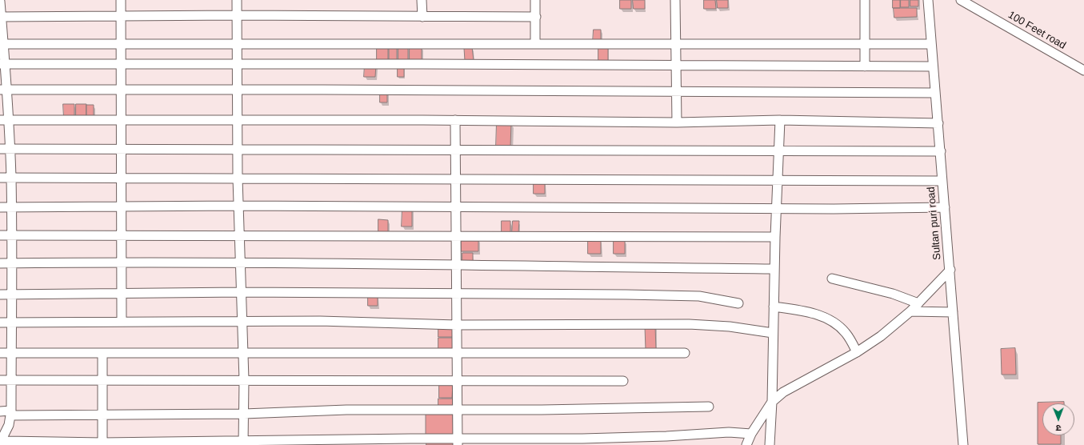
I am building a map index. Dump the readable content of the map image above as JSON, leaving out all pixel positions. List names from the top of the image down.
{
  "streets": {
    "street": ["100 Feet road", "Sultan puri road"]
  },
  "north": "bottom"
}
